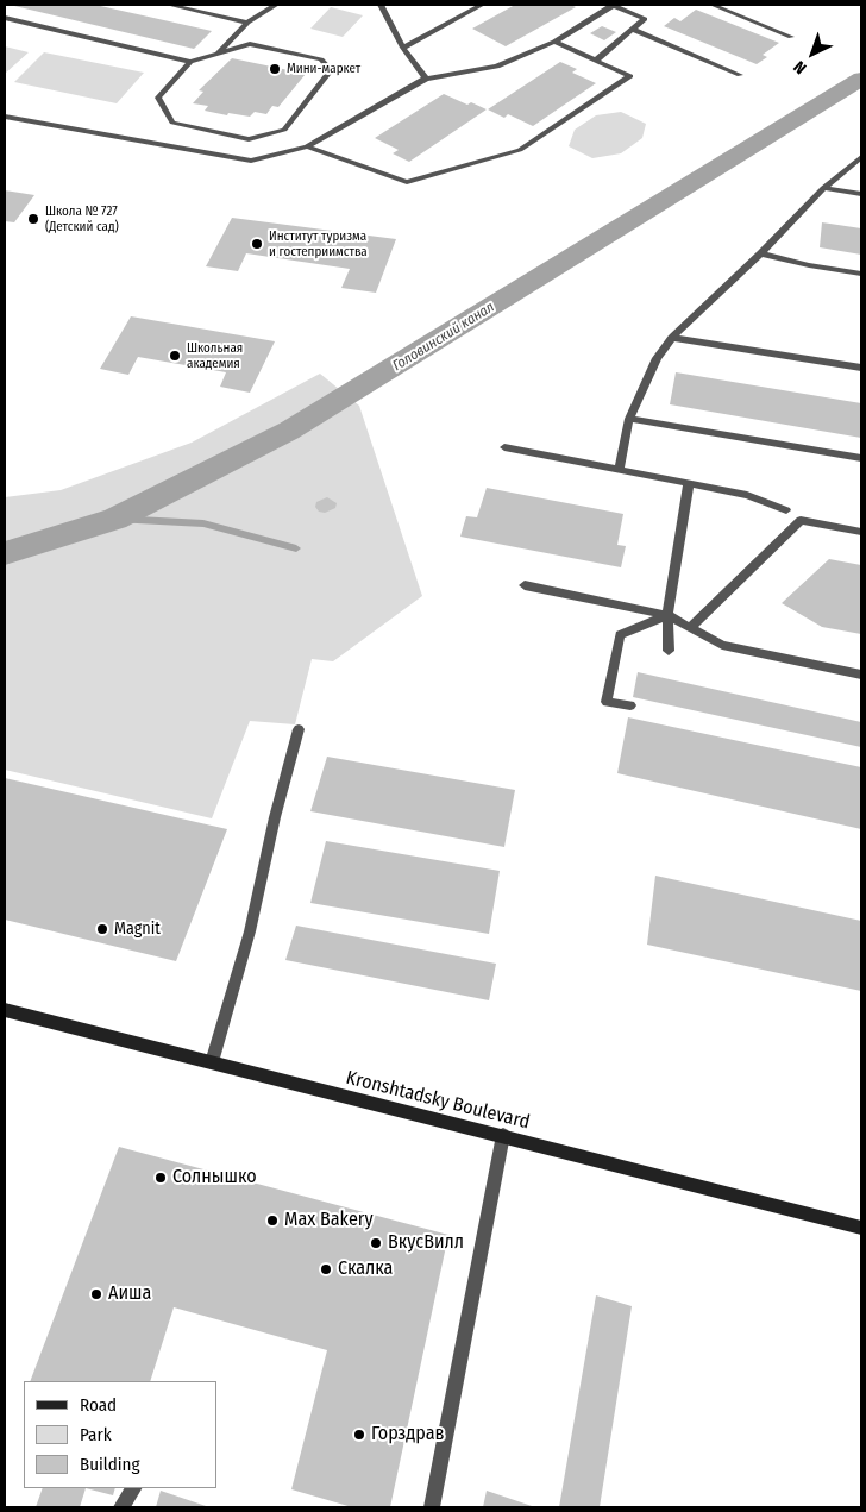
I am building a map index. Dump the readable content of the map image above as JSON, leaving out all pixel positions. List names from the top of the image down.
{
  "streets": {
    "main road": ["Kronshtadsky Boulevard"]
  },
  "water": ["Головинский канал"],
  "places": [
    "Мини-маркет",
    "Школа № 727 (Детский сад)",
    "Институт туризма и гостеприимства",
    "Школьная академия",
    "Magnit",
    "Солнышко",
    "Max Bakery",
    "ВкусВилл",
    "Скалка",
    "Аиша",
    "Горздрав"
  ],
  "legend": ["Road", "Park", "Building"],
  "north": "bottom left"
}
